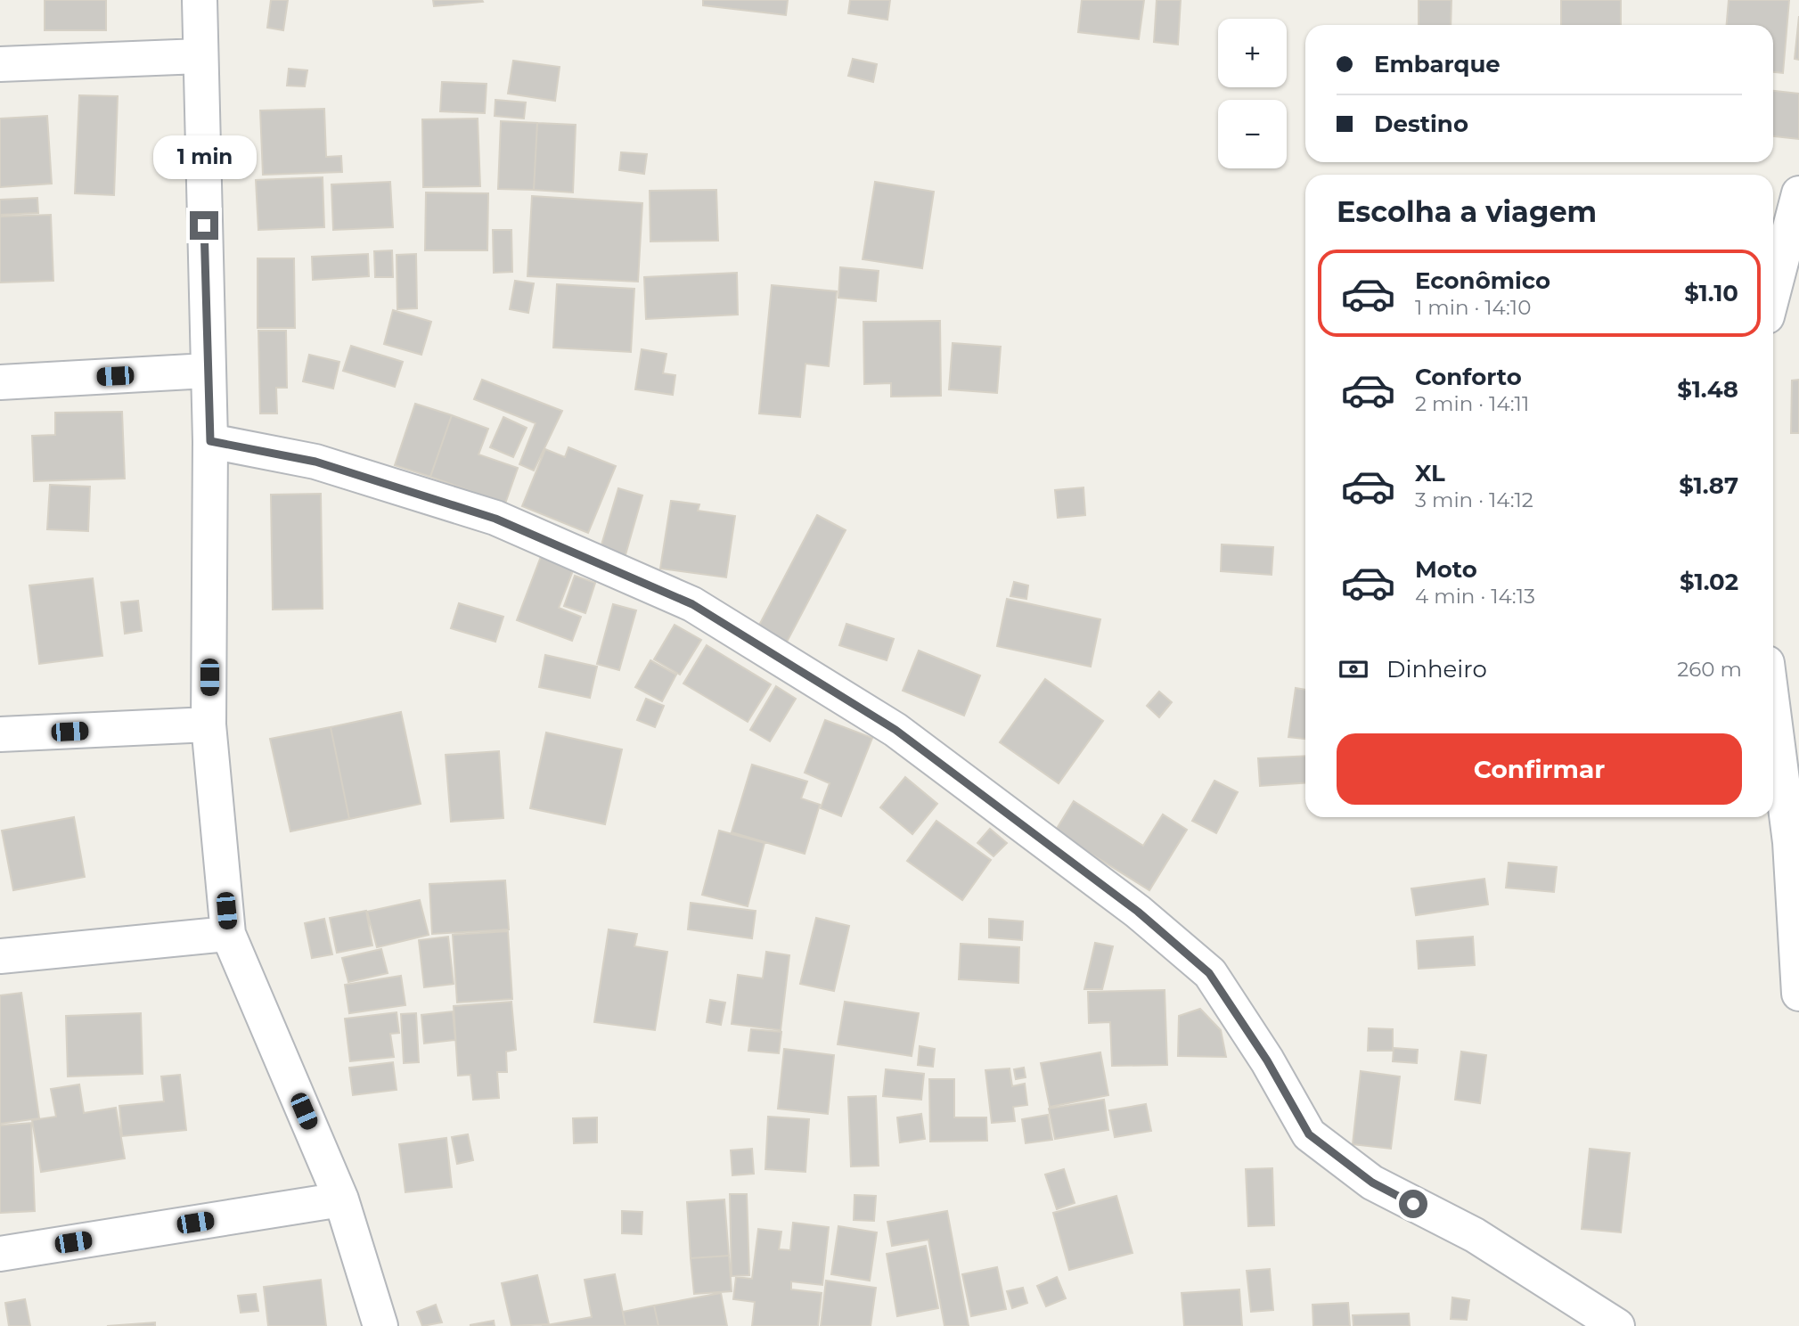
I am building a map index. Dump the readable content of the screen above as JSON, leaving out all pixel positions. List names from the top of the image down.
{
  "page": {
    "map_buttons": ["+", "−"],
    "banner": ["Embarque", "Destino"],
    "bubble": "1 min",
    "heading": "Escolha a viagem",
    "list": [
      {
        "name": "Econômico",
        "note": "1 min · 14:10",
        "value": "$1.10"
      },
      {
        "name": "Conforto",
        "note": "2 min · 14:11",
        "value": "$1.48"
      },
      {
        "name": "XL",
        "note": "3 min · 14:12",
        "value": "$1.87"
      },
      {
        "name": "Moto",
        "note": "4 min · 14:13",
        "value": "$1.02"
      }
    ],
    "pay": ["Dinheiro", "260 m"],
    "buttons": "Confirmar"
  }
}
